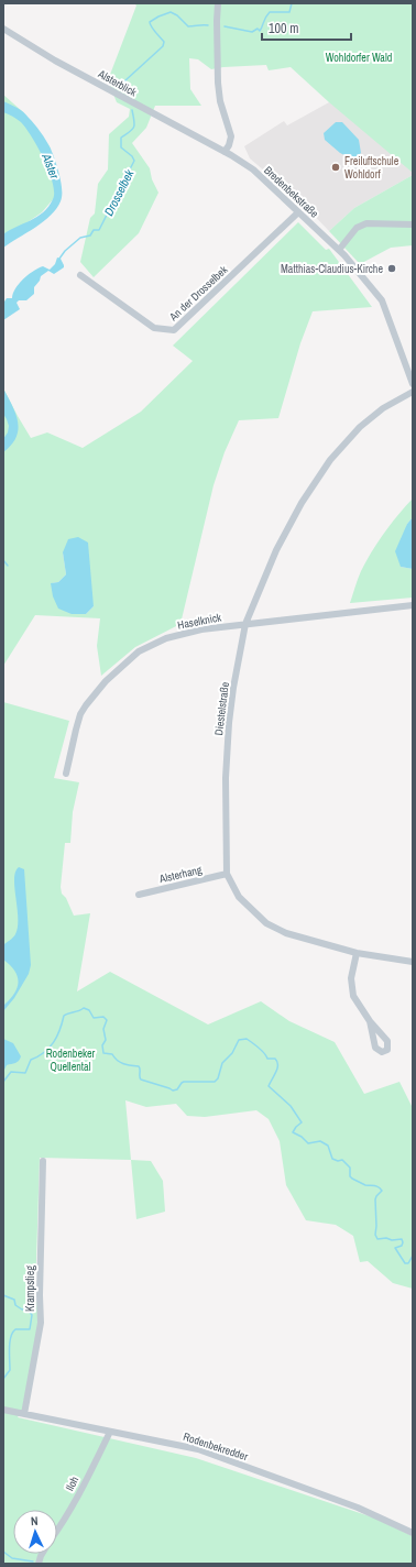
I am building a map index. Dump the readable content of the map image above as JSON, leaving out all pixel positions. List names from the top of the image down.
{
  "streets": {
    "street": [
      "Alsterblick",
      "Bredenbekstraße",
      "An der Drosselbek",
      "Haselknick",
      "Diestelstraße",
      "Alsterhang",
      "Krampstieg",
      "Rodenbekredder",
      "Iloh"
    ]
  },
  "crossings": [
    ["Alsterblick", "Bredenbekstraße"],
    ["Bredenbekstraße", "An der Drosselbek"],
    ["Haselknick", "Diestelstraße"],
    ["Diestelstraße", "Alsterhang"],
    ["Krampstieg", "Rodenbekredder"],
    ["Rodenbekredder", "Iloh"]
  ],
  "water": ["Alster", "Drosselbek"],
  "parks": ["Wohldorfer Wald", "Rodenbeker Quellental"],
  "places": ["Freiluftschule Wohldorf", "Matthias-Claudius-Kirche"],
  "scale_bar": "100 m",
  "north": "top"
}
